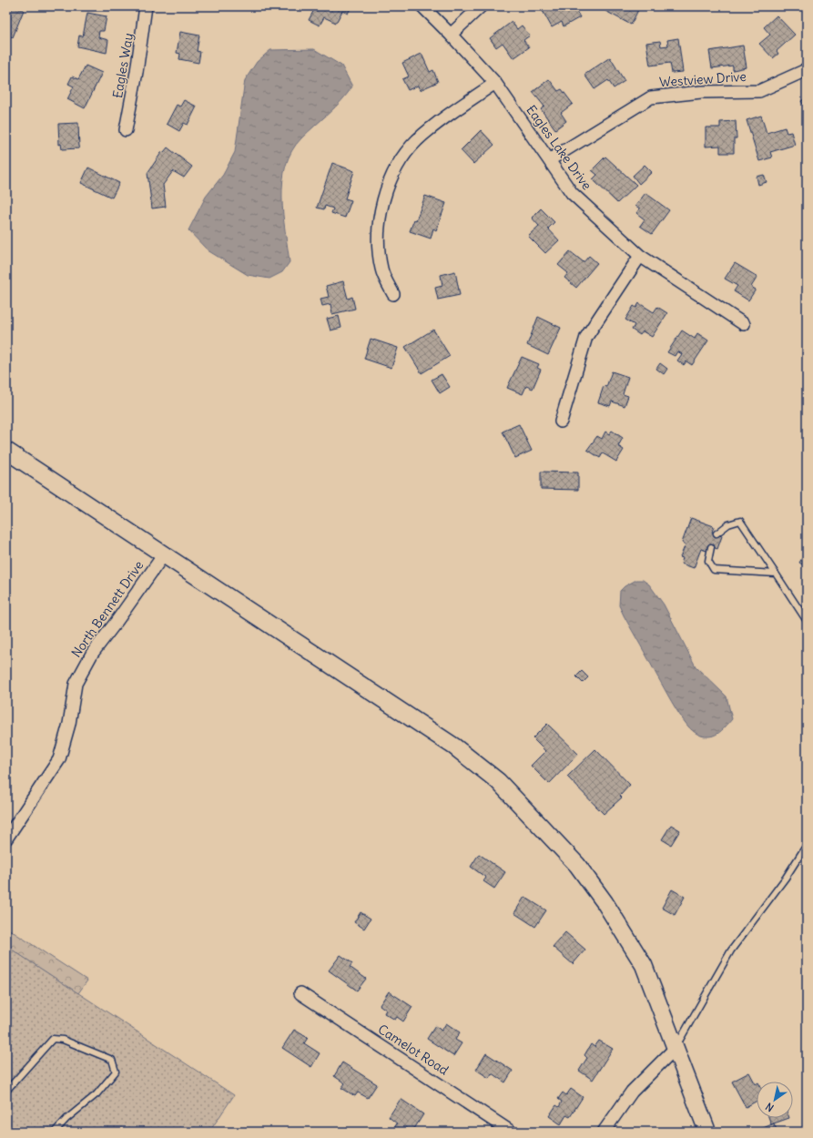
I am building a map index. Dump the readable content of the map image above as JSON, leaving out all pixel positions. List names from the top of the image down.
{
  "streets": {
    "street": [
      "Eagles Way",
      "Westview Drive",
      "Eagles Lake Drive",
      "North Bennett Drive",
      "Camelot Road"
    ]
  },
  "crossings": [
    ["Westview Drive", "Eagles Lake Drive"]
  ],
  "north": "bottom left"
}
